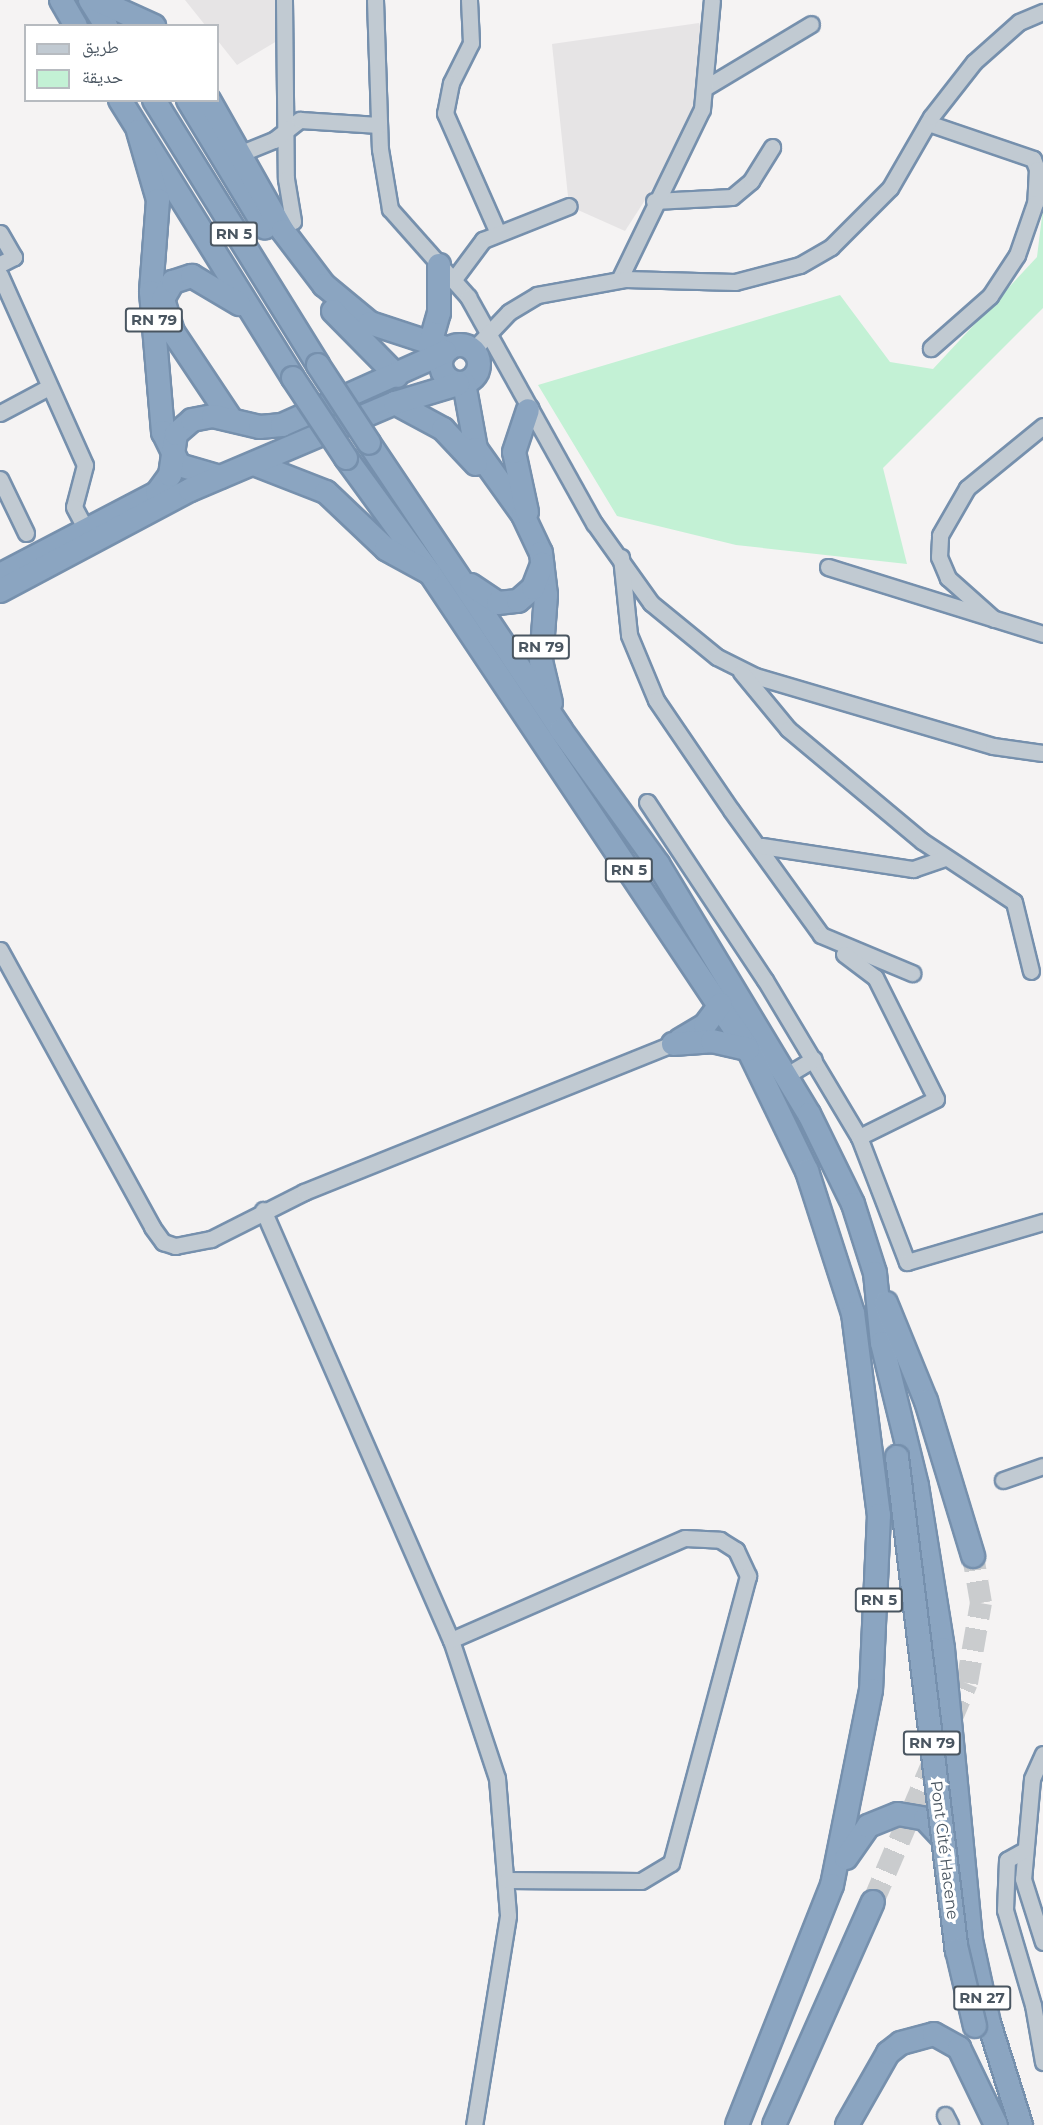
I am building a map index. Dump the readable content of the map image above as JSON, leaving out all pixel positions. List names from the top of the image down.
{
  "streets": {
    "highway": [
      "RN 5",
      "RN 79",
      "Pont Cité Hacene",
      "RN 27"
    ]
  },
  "crossings": [
    ["RN 5", "RN 79"],
    ["RN 79", "Pont Cité Hacene"],
    ["Pont Cité Hacene", "RN 27"]
  ],
  "legend": ["طريق", "حديقة"]
}
